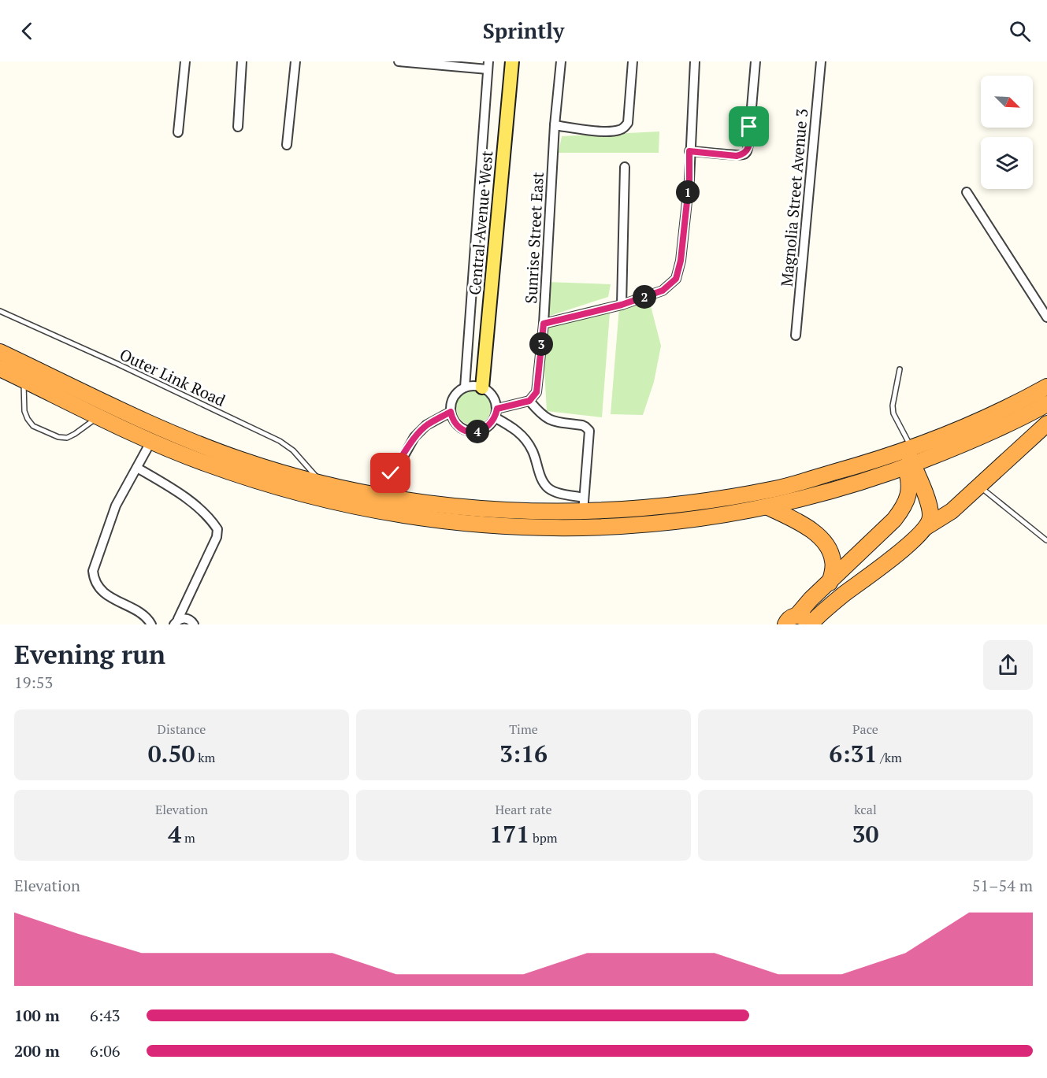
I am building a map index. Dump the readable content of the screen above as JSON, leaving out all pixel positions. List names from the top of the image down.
{
  "streets": {
    "main road": ["Central Avenue West"],
    "street": ["Magnolia Street Avenue 3", "Sunrise Street East"],
    "lane": ["Outer Link Road"]
  },
  "north": "bottom right",
  "page": {
    "header": "Sprintly",
    "pins": [
      "1",
      "2",
      "3",
      "4"
    ],
    "heading": ["Evening run", "19:53"],
    "stats": [
      ["Distance", "0.50 km"],
      ["Time", "3:16"],
      ["Pace", "6:31 /km"],
      ["Elevation", "4 m"],
      ["Heart rate", "171 bpm"],
      ["kcal", "30"]
    ],
    "chart": ["Elevation", "51–54 m"],
    "list": [
      {
        "name": "100 m",
        "note": "6:43"
      },
      {
        "name": "200 m",
        "note": "6:06"
      }
    ]
  }
}
